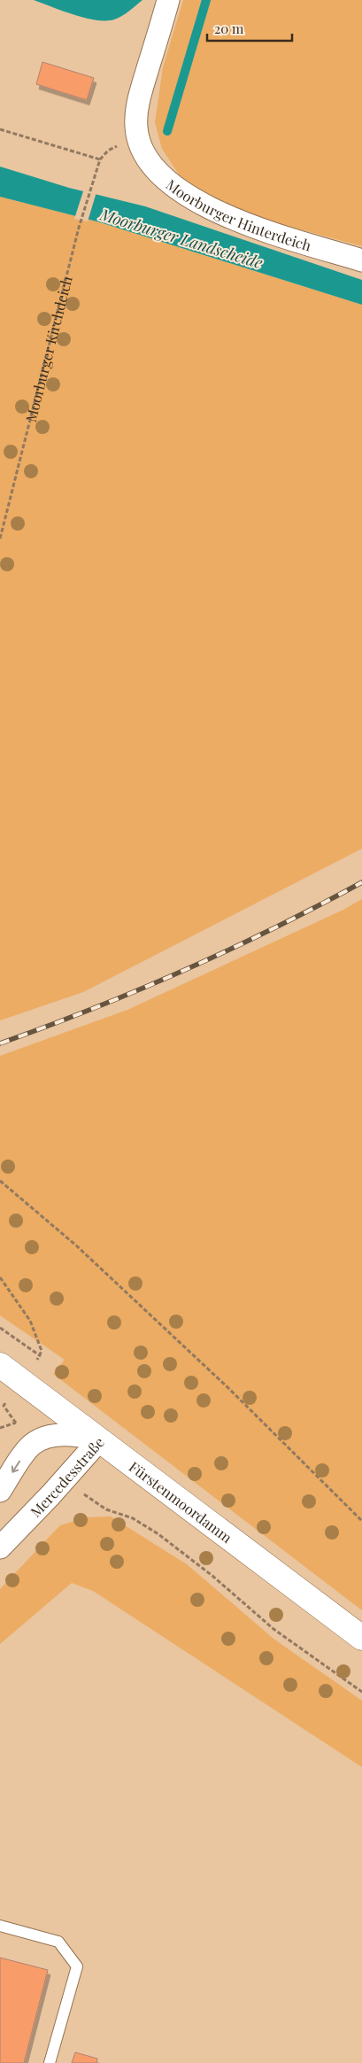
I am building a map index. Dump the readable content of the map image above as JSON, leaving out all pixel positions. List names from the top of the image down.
{
  "streets": {
    "main road": ["Fürstenmoordamm"],
    "street": ["Moorburger Hinterdeich", "Mercedesstraße"],
    "path": ["Moorburger Kirchdeich"]
  },
  "crossings": [
    ["Mercedesstraße", "Fürstenmoordamm"]
  ],
  "water": ["Moorburger Landscheide"],
  "scale_bar": "20 m"
}
